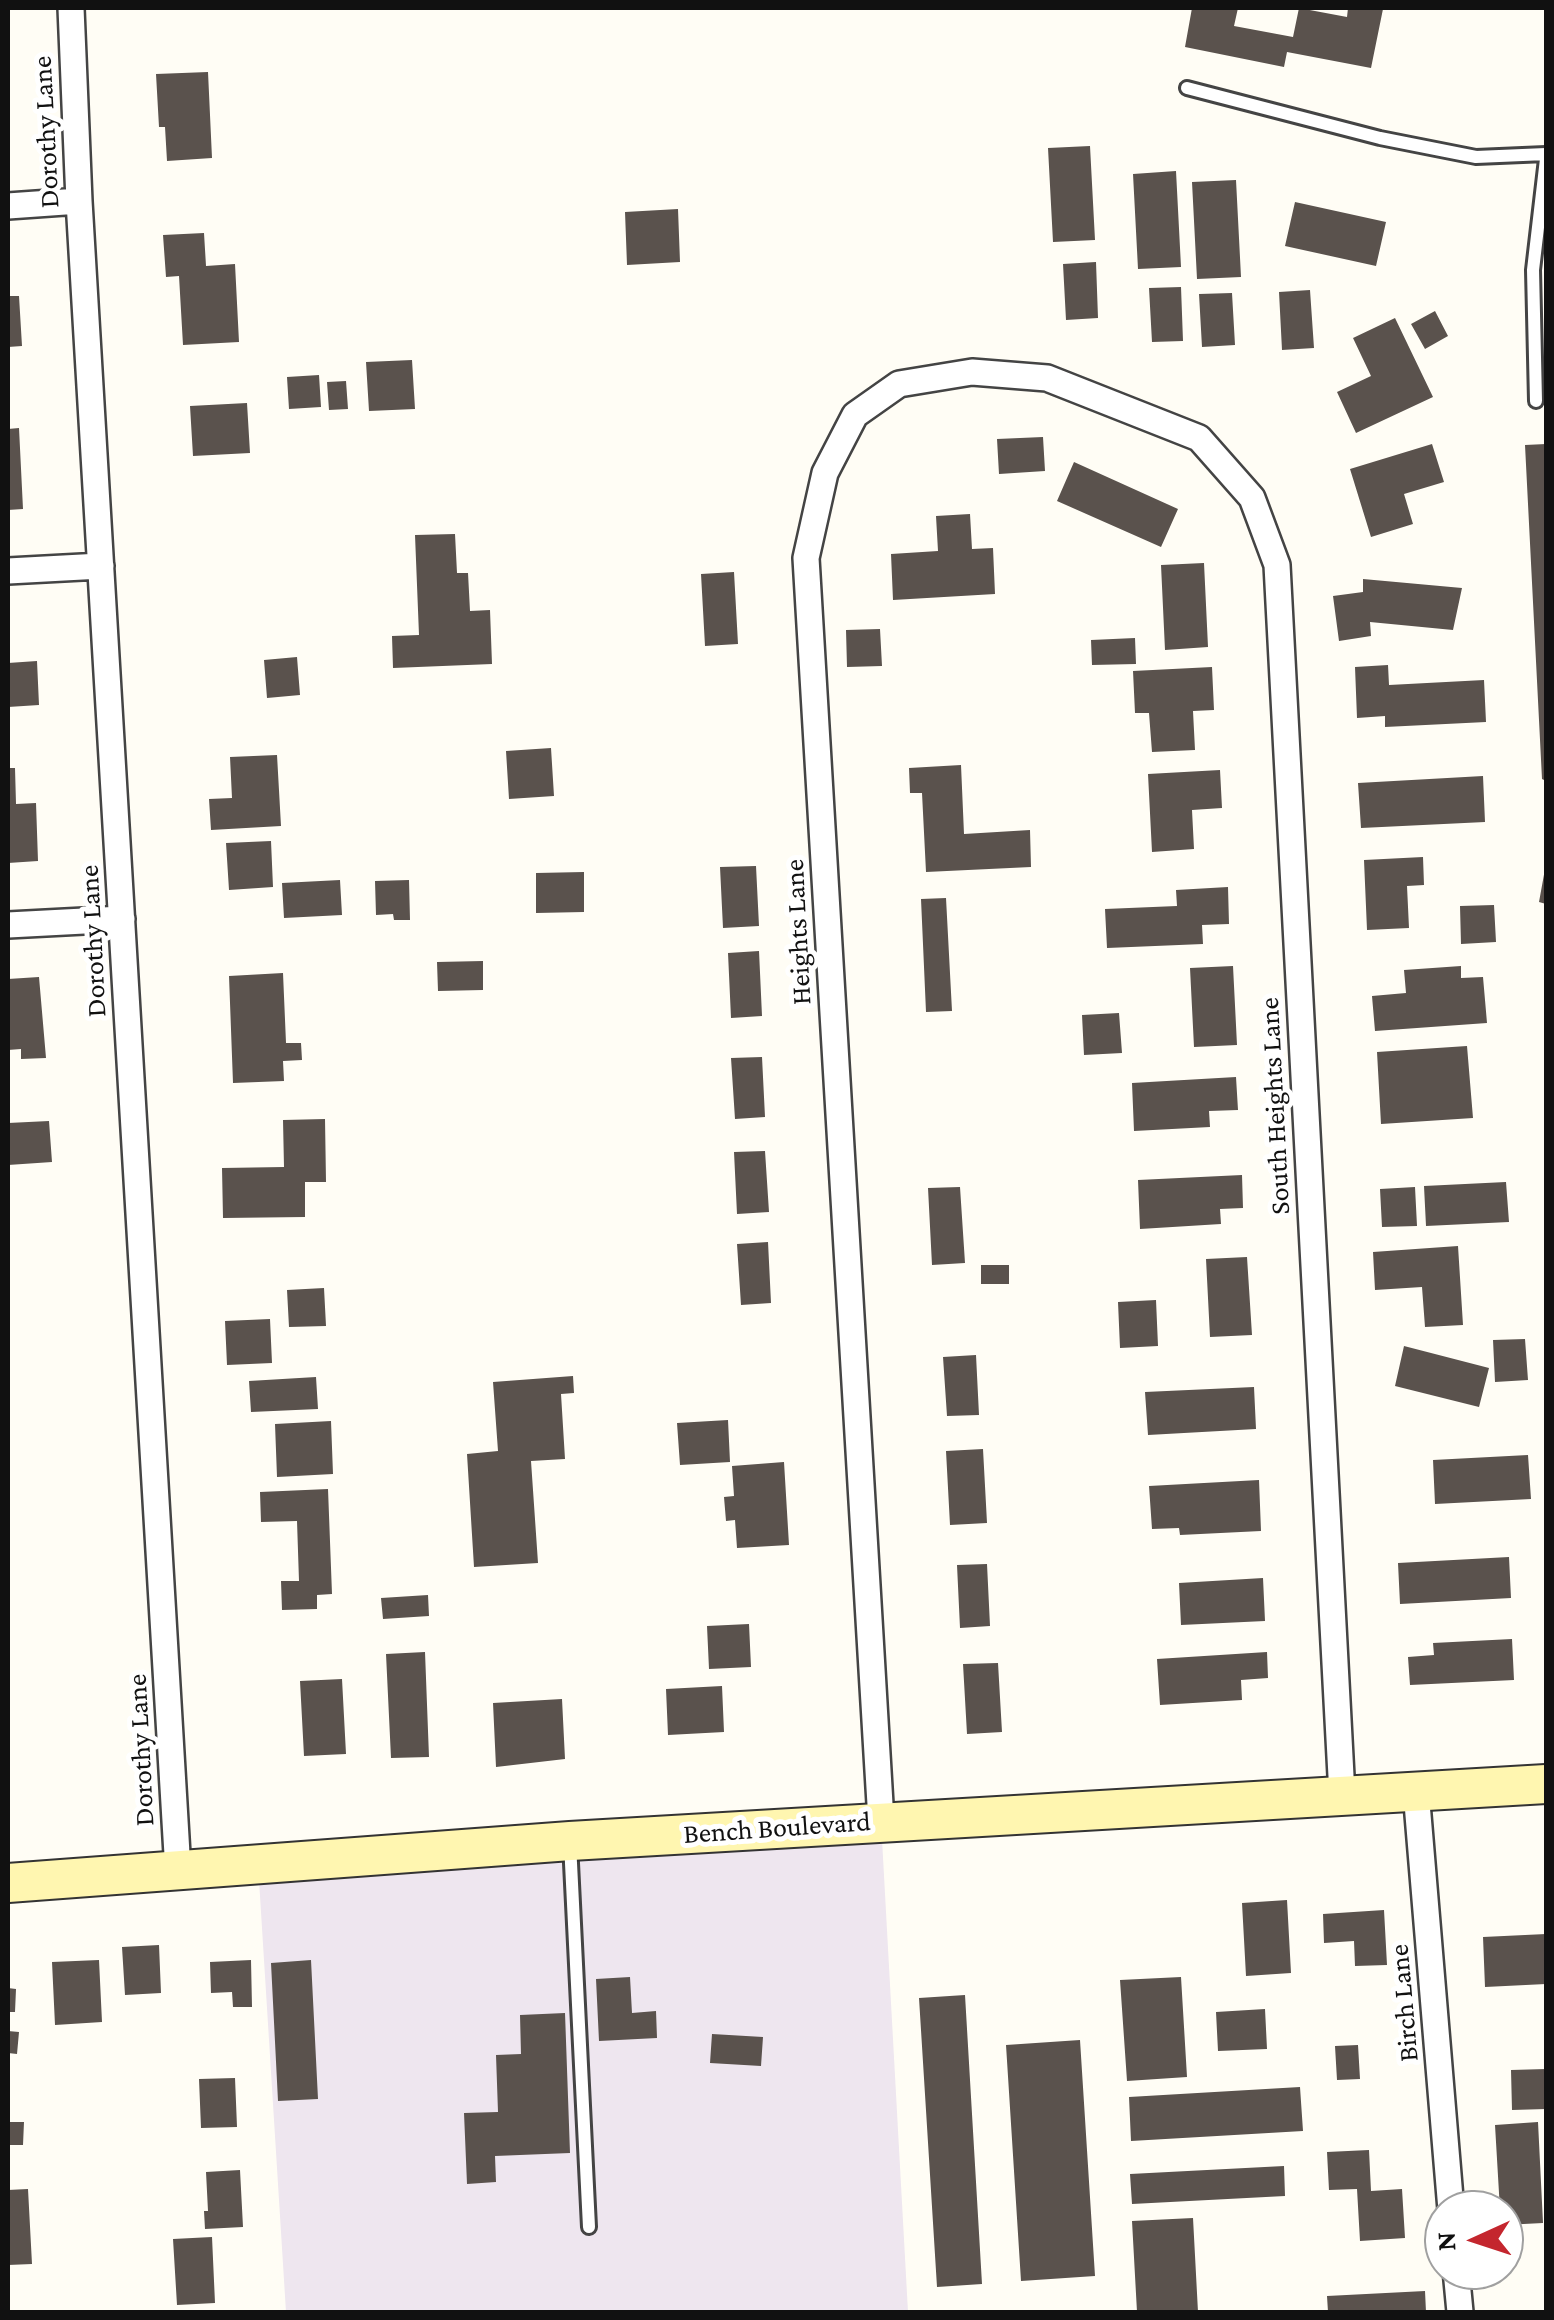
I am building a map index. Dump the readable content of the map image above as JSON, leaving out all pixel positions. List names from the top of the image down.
{
  "streets": {
    "main road": ["Bench Boulevard"],
    "street": [
      "Dorothy Lane",
      "Heights Lane",
      "South Heights Lane",
      "Birch Lane"
    ]
  },
  "crossings": [
    ["Dorothy Lane", "Bench Boulevard"],
    ["Heights Lane", "South Heights Lane"],
    ["Heights Lane", "Bench Boulevard"],
    ["South Heights Lane", "Bench Boulevard"],
    ["Bench Boulevard", "Birch Lane"]
  ],
  "north": "left"
}
